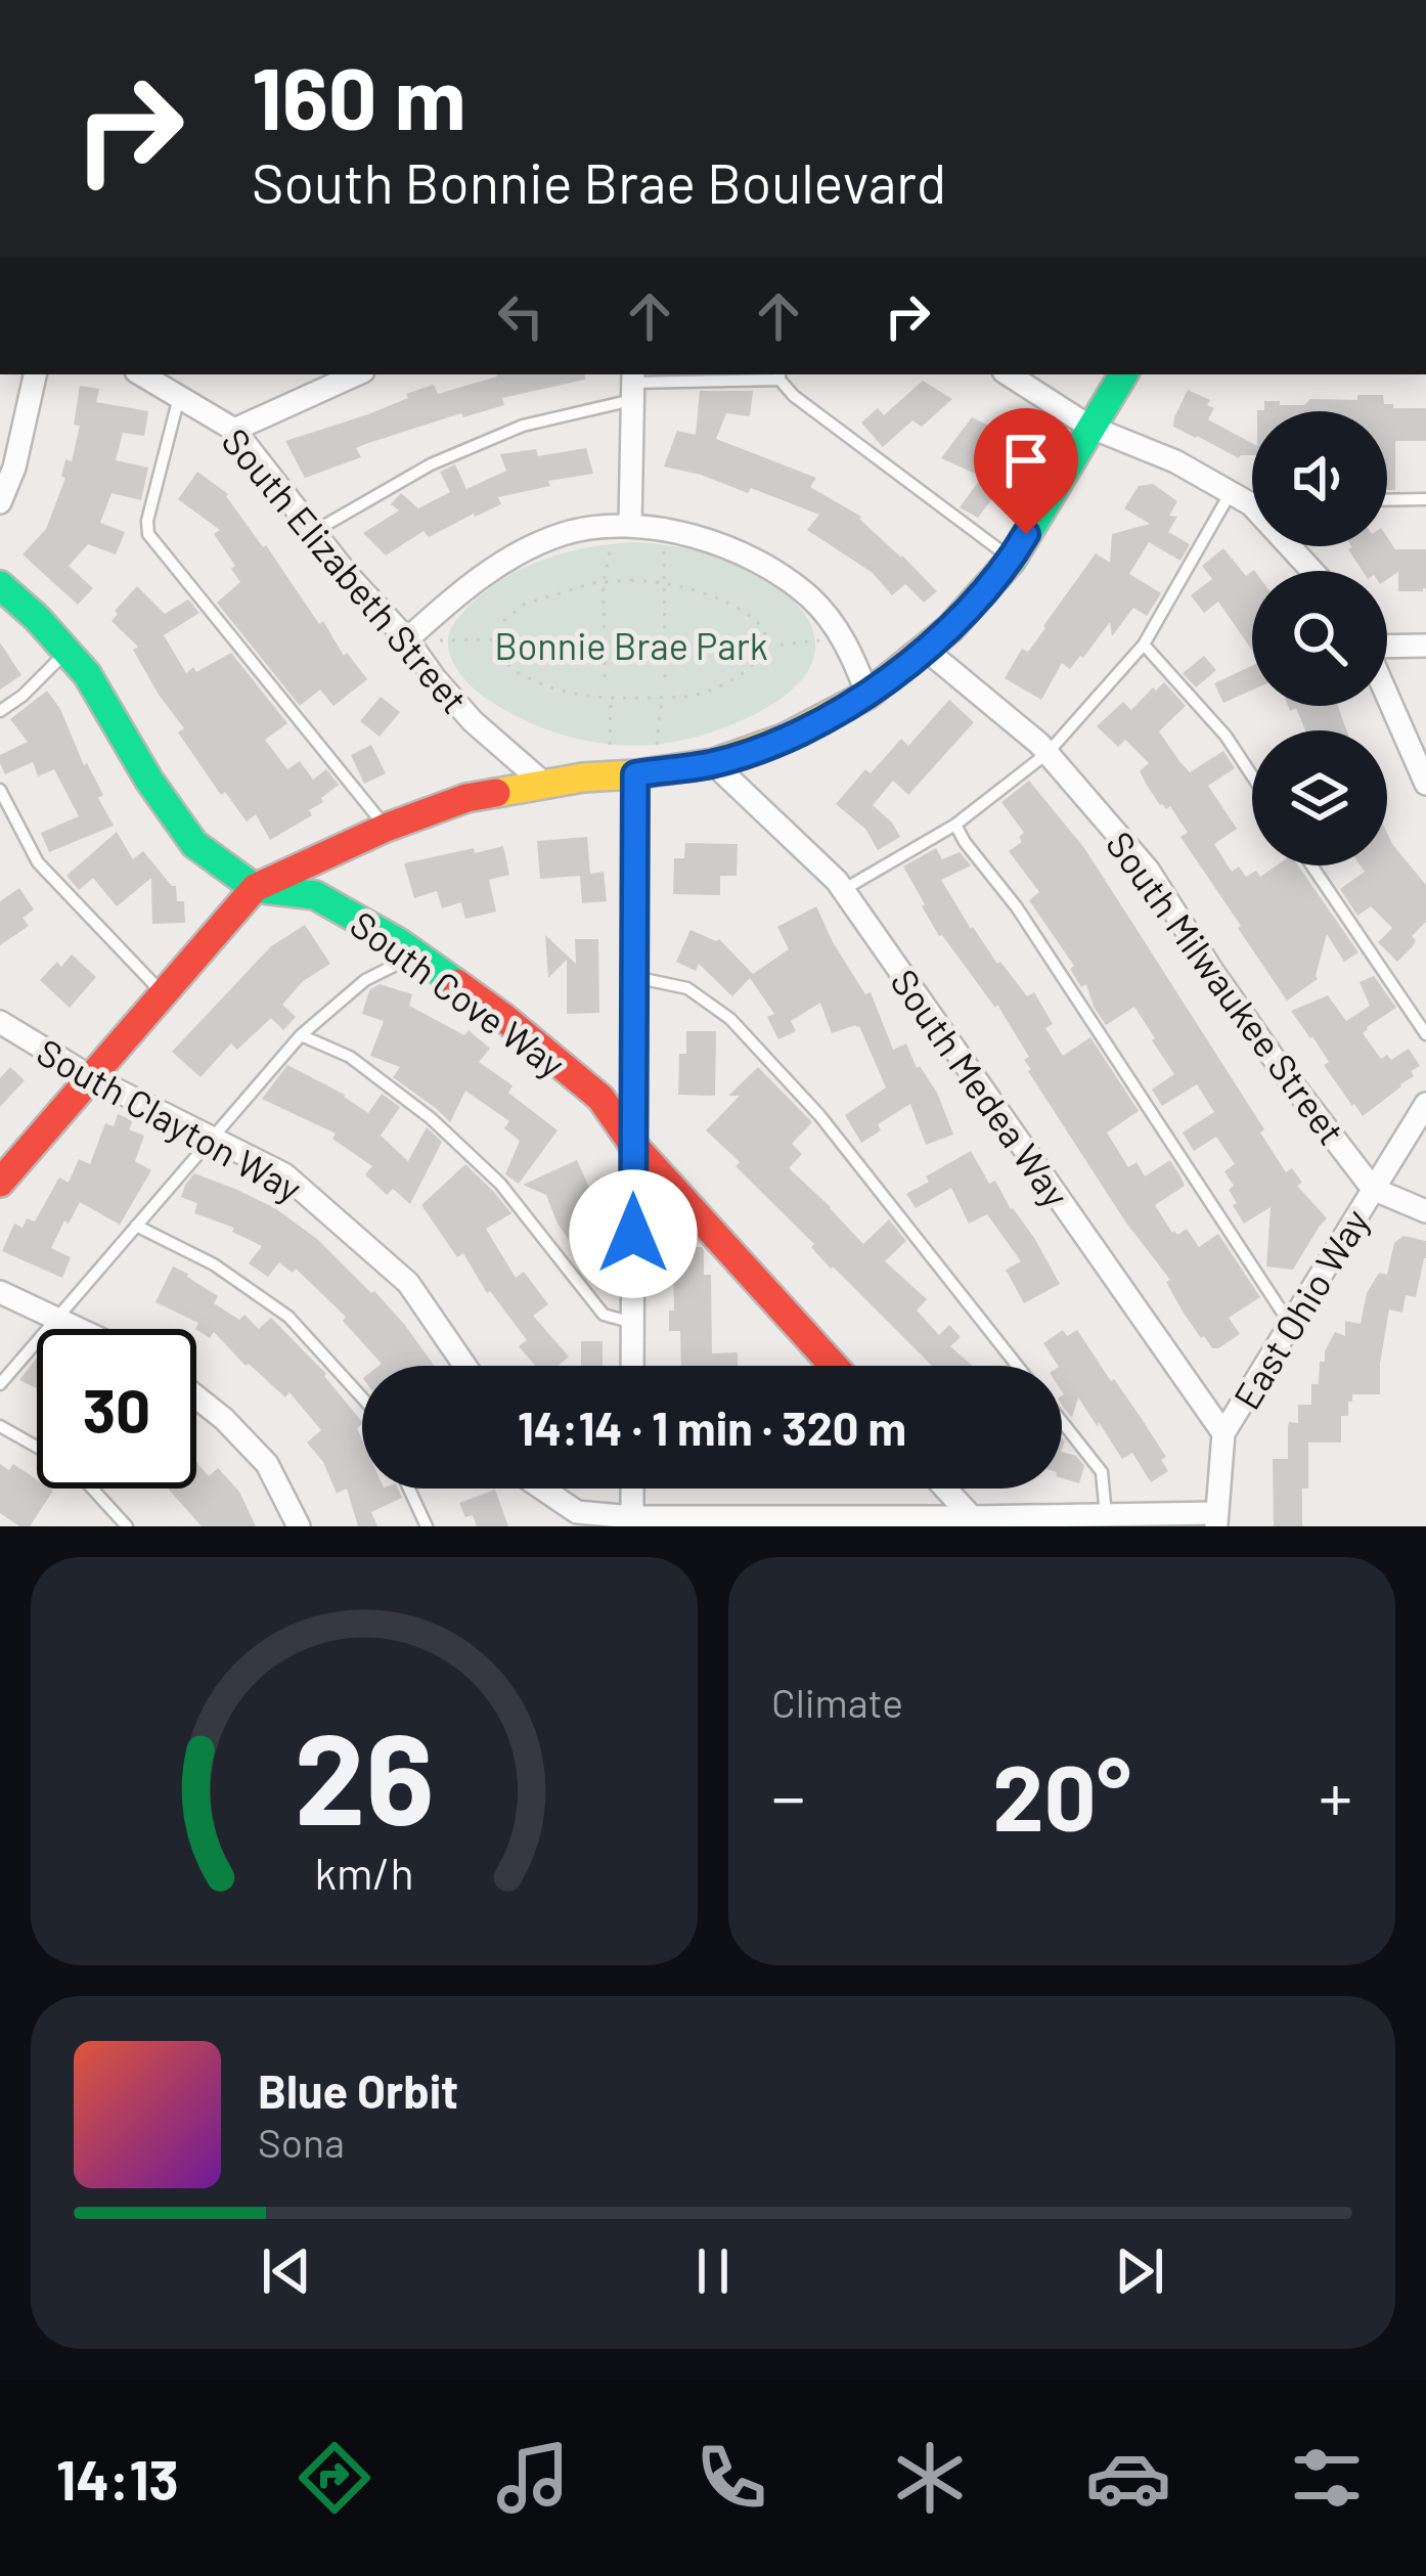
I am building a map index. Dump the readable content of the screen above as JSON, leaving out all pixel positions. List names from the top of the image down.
{
  "streets": {
    "street": [
      "South Elizabeth Street",
      "South Milwaukee Street",
      "South Cove Way",
      "South Medea Way",
      "South Clayton Way",
      "East Ohio Way"
    ]
  },
  "crossings": [
    ["South Milwaukee Street", "East Ohio Way"],
    ["South Medea Way", "East Ohio Way"]
  ],
  "parks": ["Bonnie Brae Park"],
  "page": {
    "turn": ["160 m", "South Bonnie Brae Boulevard"],
    "limit": "30",
    "trip": "14:14 · 1 min · 320 m",
    "tile": "Climate",
    "heat": ["−", "20°", "+"],
    "song": ["Blue Orbit", "Sona"],
    "tabs": "14:13",
    "gauge": ["26", "km/h"]
  }
}
